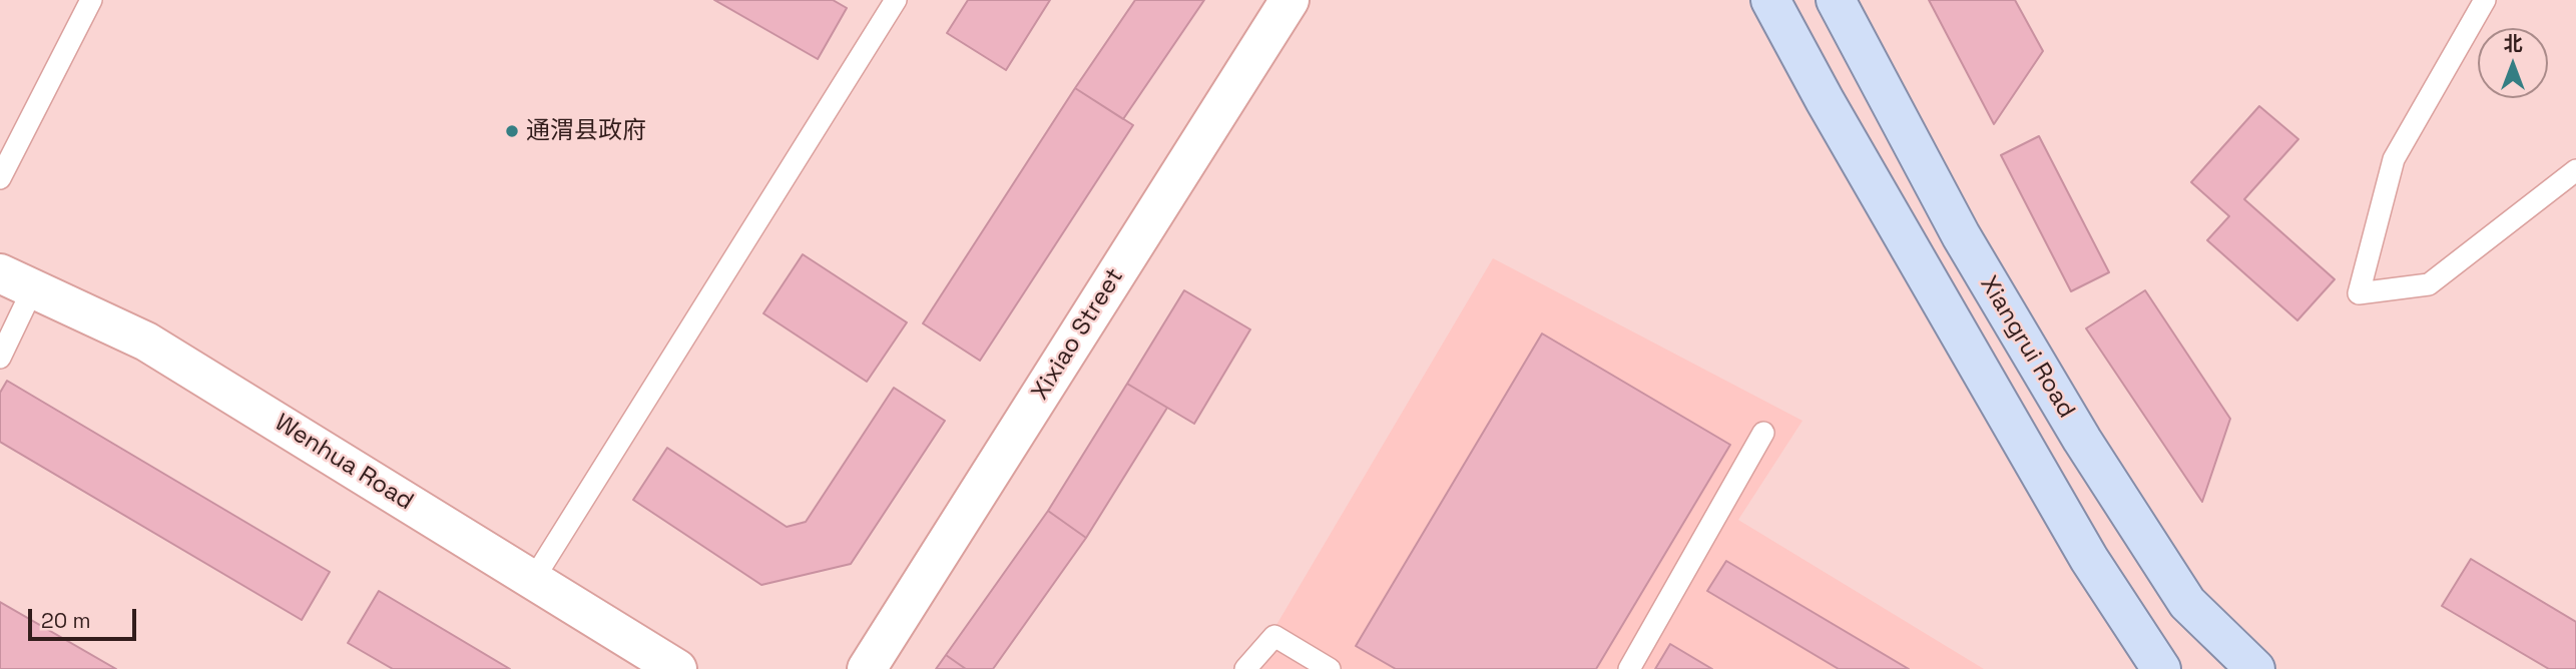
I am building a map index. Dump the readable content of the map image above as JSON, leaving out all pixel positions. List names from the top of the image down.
{
  "streets": {
    "main road": ["Xiangrui Road"],
    "street": ["Xixiao Street", "Wenhua Road"]
  },
  "places": ["通渭县政府"],
  "scale_bar": "20 m",
  "north": "top"
}
